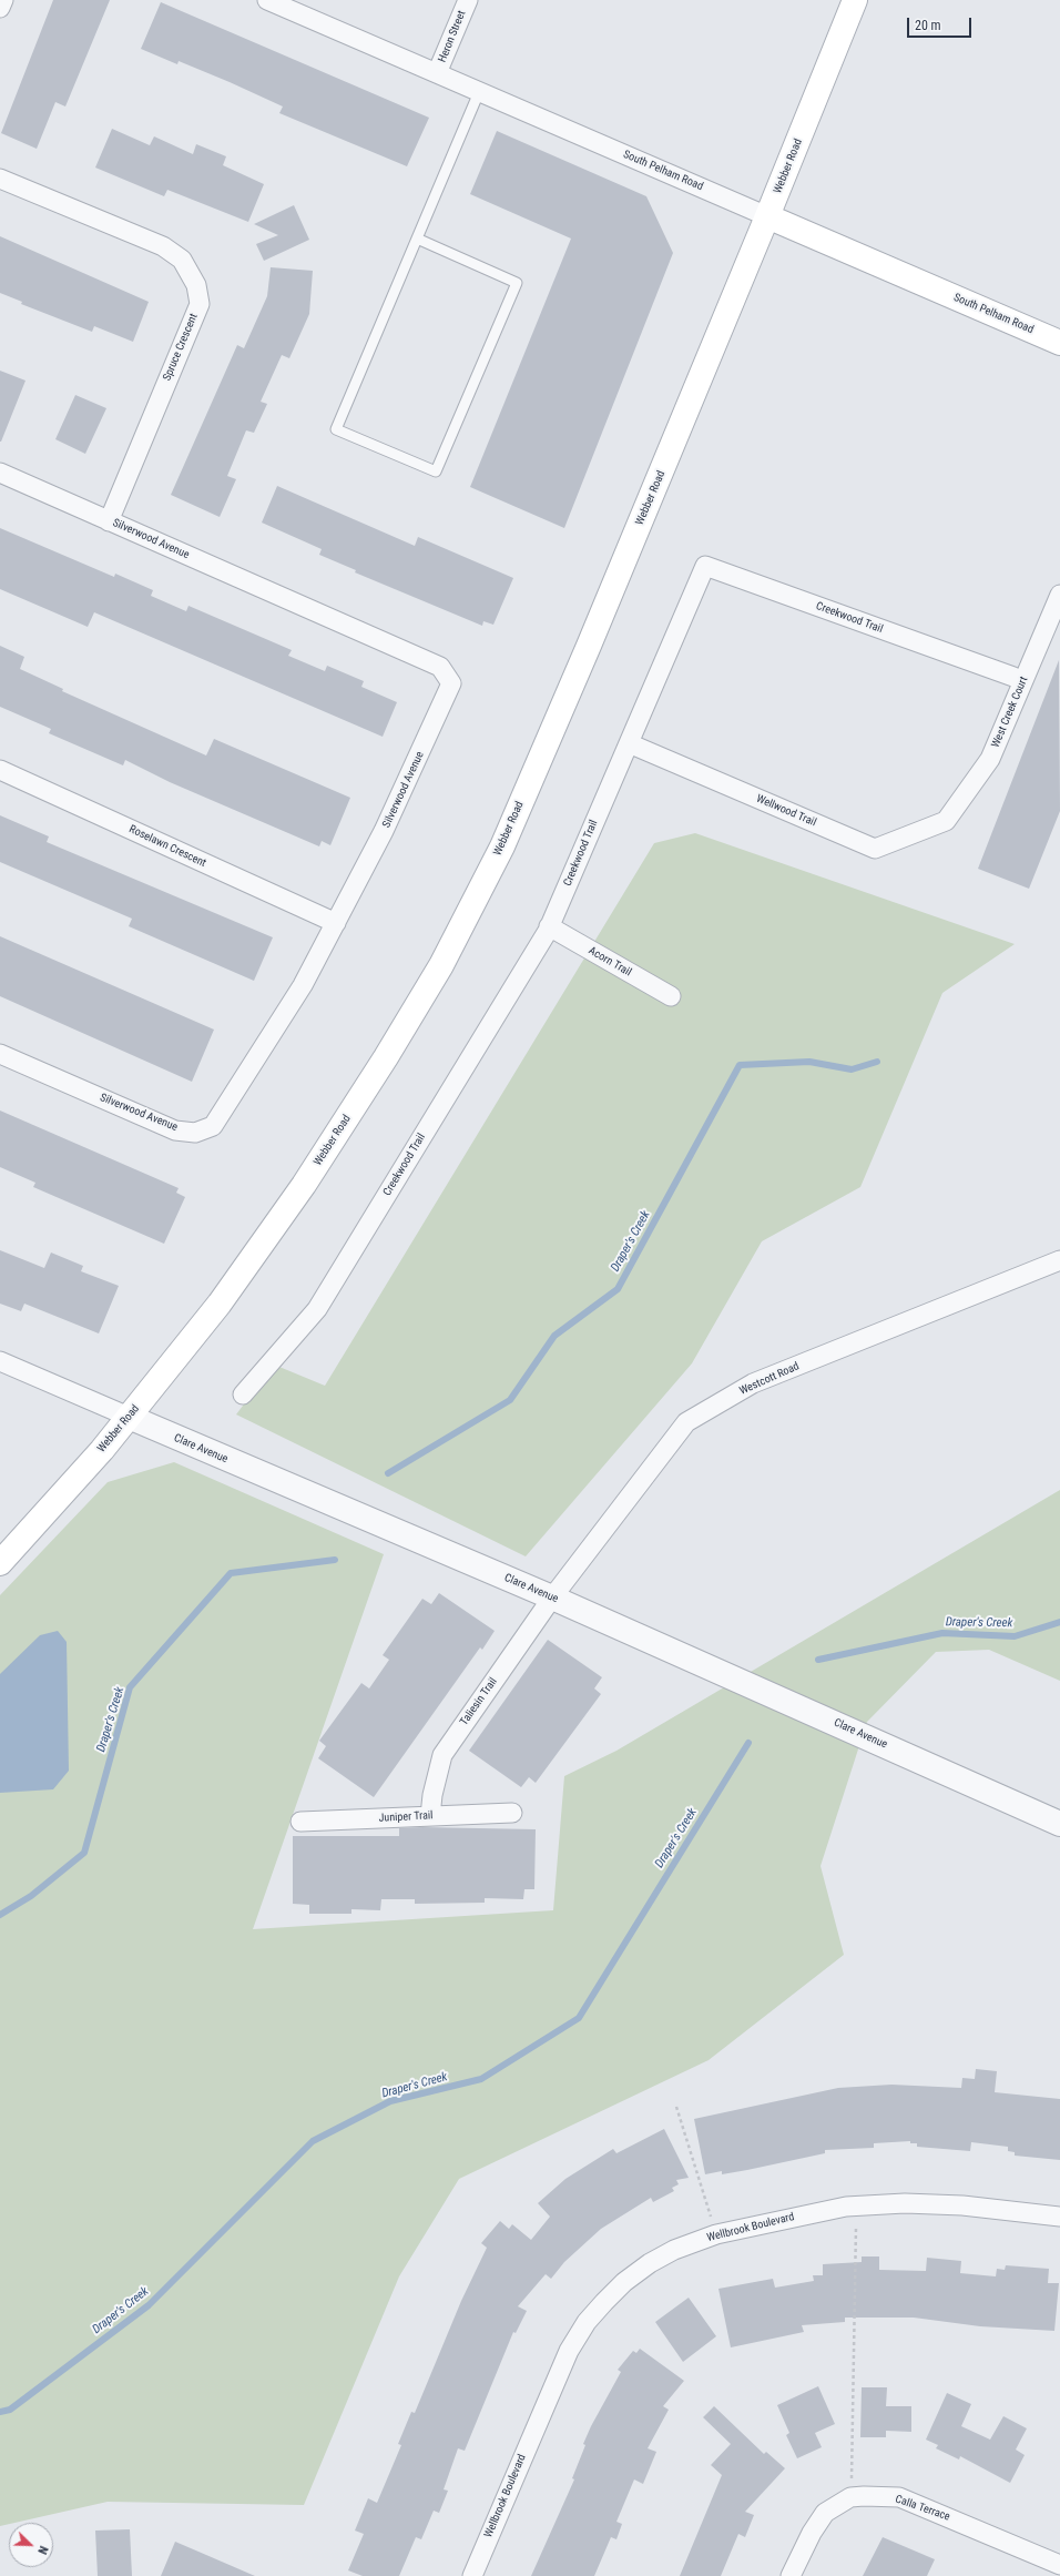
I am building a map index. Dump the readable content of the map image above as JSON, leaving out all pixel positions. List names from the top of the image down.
{
  "streets": {
    "main road": ["Webber Road", "South Pelham Road"],
    "street": [
      "Heron Street",
      "Spruce Crescent",
      "Silverwood Avenue",
      "Creekwood Trail",
      "West Creek Court",
      "Wellwood Trail",
      "Roselawn Crescent",
      "Acorn Trail",
      "Westcott Road",
      "Clare Avenue",
      "Taliesin Trail",
      "Juniper Trail",
      "Wellbrook Boulevard",
      "Calla Terrace"
    ]
  },
  "crossings": [
    ["Heron Street", "South Pelham Road"],
    ["Webber Road", "South Pelham Road"],
    ["Webber Road", "Clare Avenue"],
    ["Spruce Crescent", "Silverwood Avenue"],
    ["Silverwood Avenue", "Roselawn Crescent"],
    ["Creekwood Trail", "Wellwood Trail"],
    ["Creekwood Trail", "Acorn Trail"],
    ["West Creek Court", "Wellwood Trail"],
    ["Westcott Road", "Clare Avenue"],
    ["Westcott Road", "Taliesin Trail"],
    ["Clare Avenue", "Taliesin Trail"],
    ["Taliesin Trail", "Juniper Trail"]
  ],
  "water": ["Draper's Creek"],
  "scale_bar": "20 m",
  "north": "bottom right"
}
